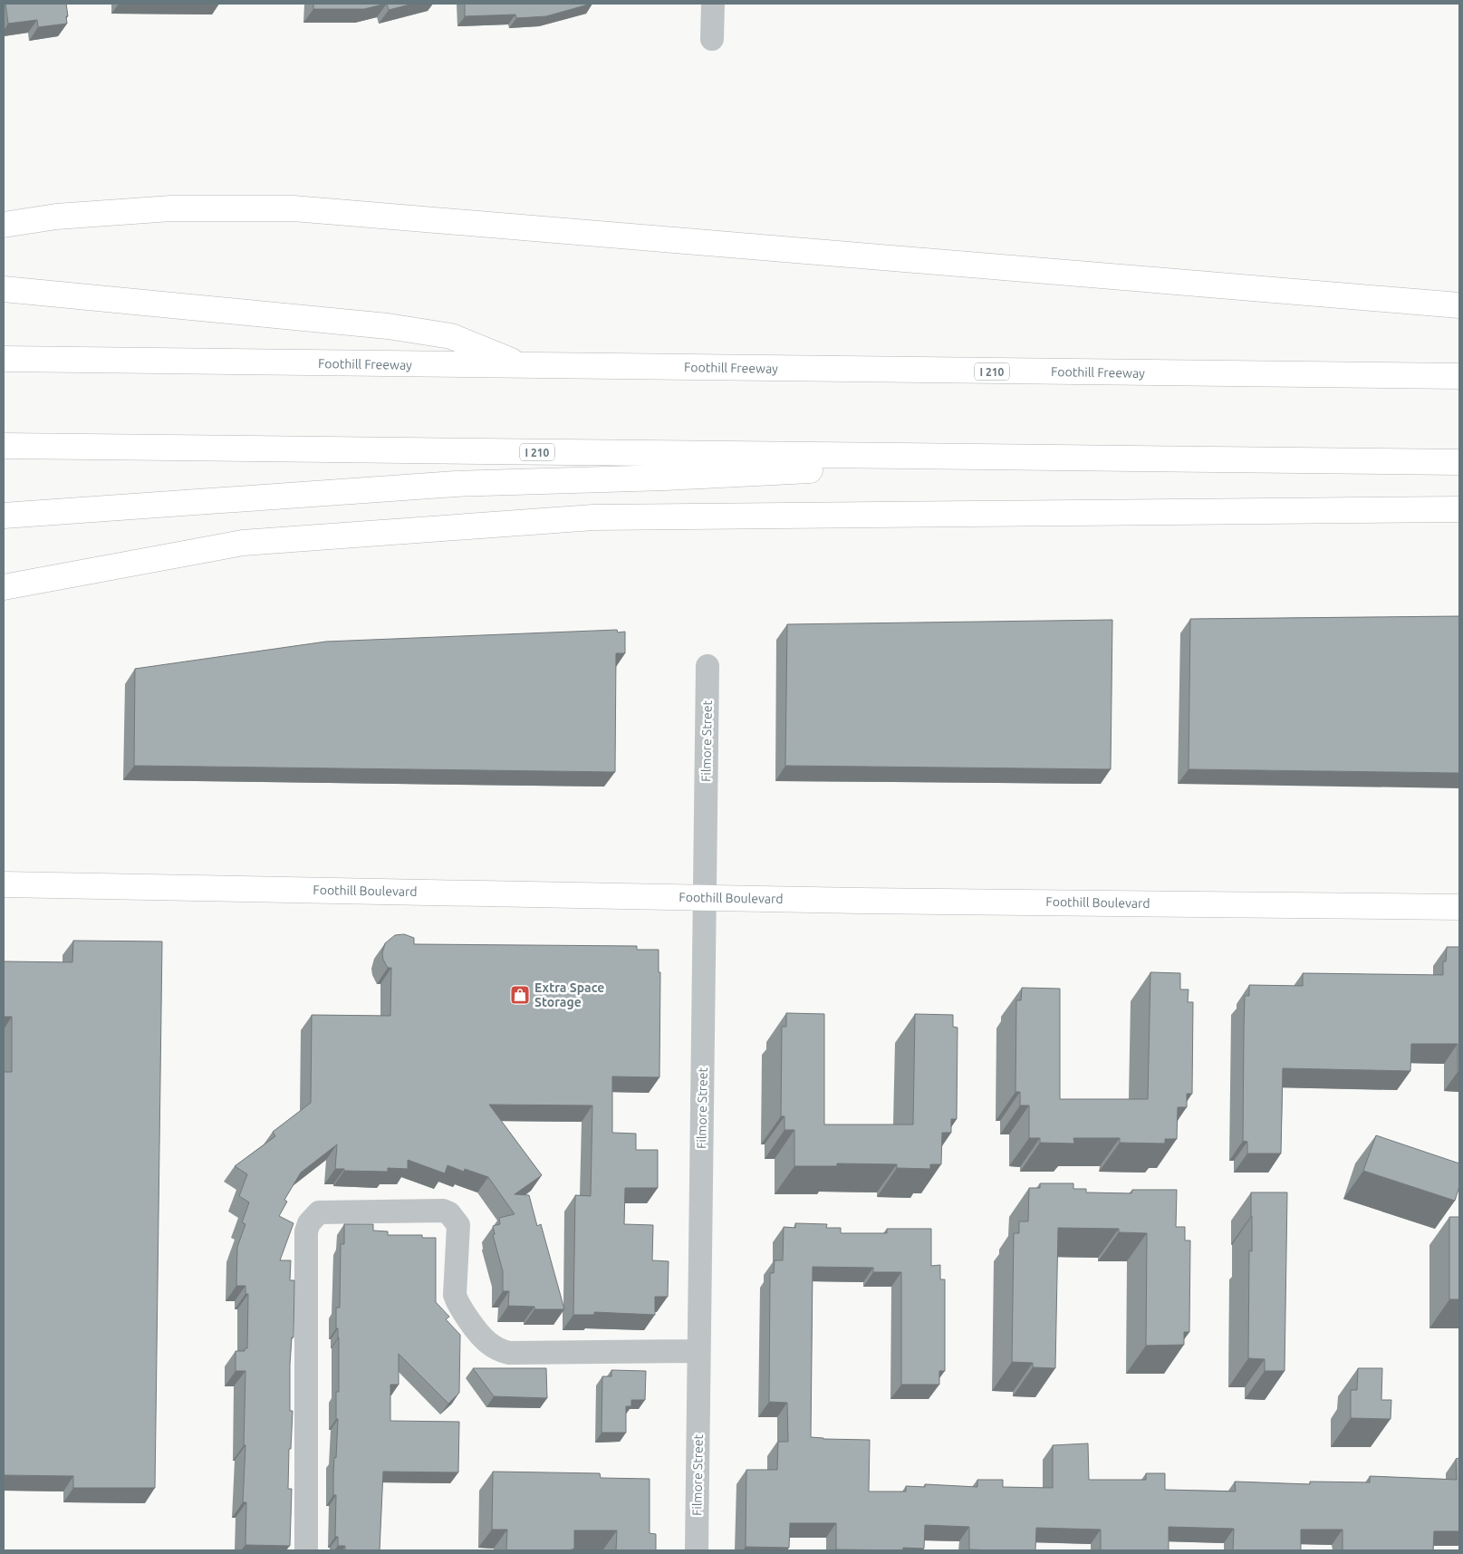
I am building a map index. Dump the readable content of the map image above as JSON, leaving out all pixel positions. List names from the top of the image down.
{
  "streets": {
    "main road": ["Foothill Freeway", "I 210", "Foothill Boulevard"],
    "street": ["Filmore Street"]
  },
  "crossings": [
    ["Filmore Street", "Foothill Boulevard"]
  ],
  "places": {
    "shop": ["Extra Space Storage"]
  }
}
